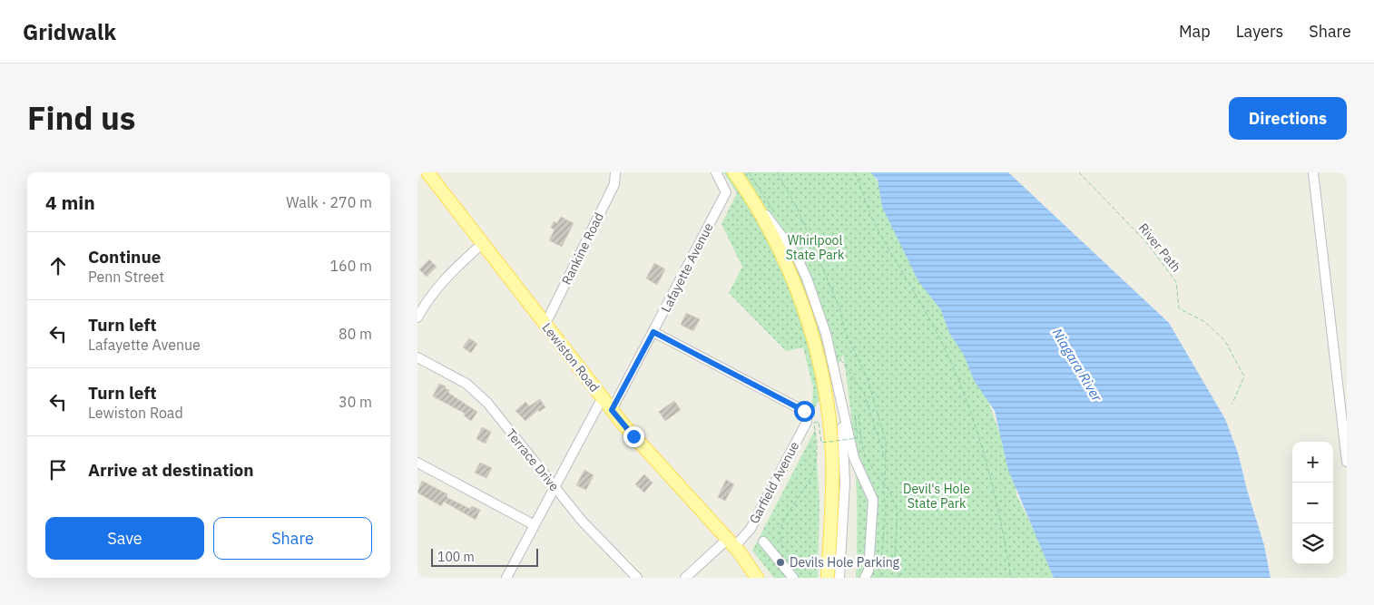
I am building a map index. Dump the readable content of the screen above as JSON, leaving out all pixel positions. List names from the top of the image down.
{
  "streets": {
    "main road": ["Lewiston Road"],
    "street": [
      "Rankine Road",
      "Lafayette Avenue",
      "Terrace Drive",
      "Garfield Avenue"
    ],
    "path": ["River Path"]
  },
  "crossings": [
    ["Rankine Road", "Lewiston Road"],
    ["Lafayette Avenue", "Lewiston Road"],
    ["Lafayette Avenue", "Garfield Avenue"],
    ["Lewiston Road", "Garfield Avenue"]
  ],
  "water": ["Niagara River"],
  "parks": ["Whirlpool State Park", "Devil's Hole State Park"],
  "places": ["Devils Hole Parking"],
  "scale_bar": "100 m",
  "page": {
    "header": "Gridwalk",
    "nav": ["Map", "Layers", "Share"],
    "title": "Find us",
    "buttons": [
      "Directions",
      ["Save", "Share"]
    ],
    "heading": ["4 min", "Walk · 270 m"],
    "list": [
      ["Continue", "Penn Street", "160 m"],
      ["Turn left", "Lafayette Avenue", "80 m"],
      ["Turn left", "Lewiston Road", "30 m"],
      "Arrive at destination"
    ],
    "map_buttons": ["+", "−"],
    "scale": "100 m"
  }
}
